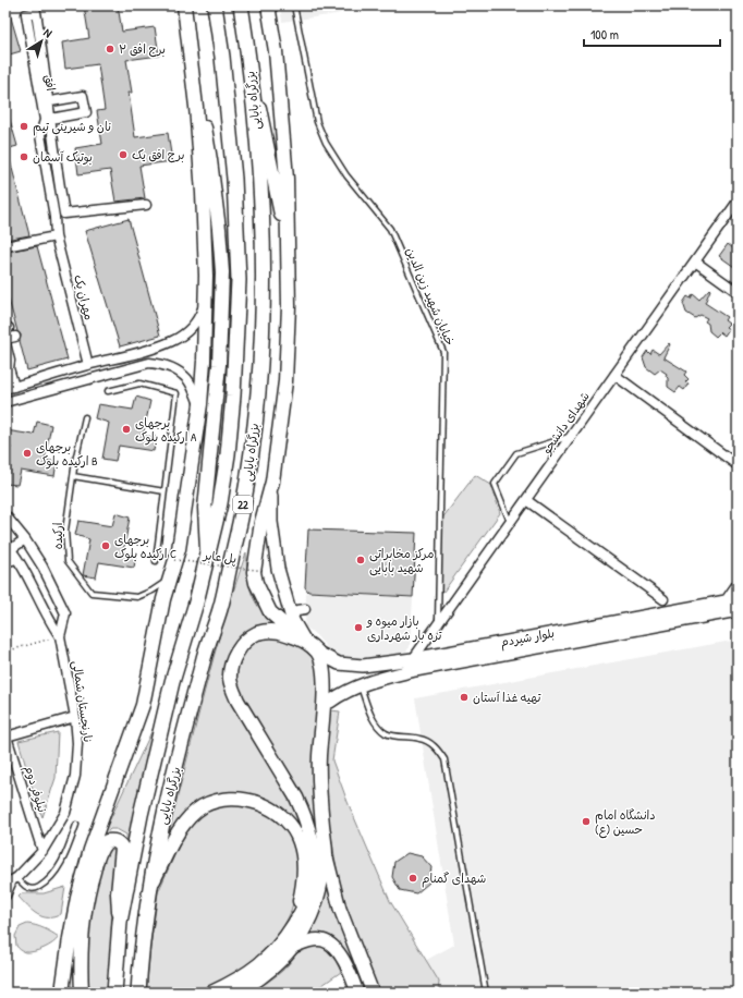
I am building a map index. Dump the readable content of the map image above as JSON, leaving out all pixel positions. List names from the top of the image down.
{
  "streets": {
    "highway": ["بزرگراه بابایی", "22"],
    "main road": ["بلوار شیردم"],
    "street": [
      "افق",
      "مهران یک",
      "شهدای دانشجو",
      "نارنجستان شمالی",
      "نیلوفر دوم"
    ],
    "lane": ["خیابان شهید زین الدین", "ارکیده"],
    "path": ["پل عابر"]
  },
  "crossings": [
    ["افق", "مهران یک"],
    ["خیابان شهید زین الدین", "شهدای دانشجو"],
    ["شهدای دانشجو", "بلوار شیردم"],
    ["نارنجستان شمالی", "نیلوفر دوم"]
  ],
  "places": [
    "برج افق ۲",
    "نان و شیرینی تیم",
    "برج افق یک",
    "بوتیک آسمان",
    "برجهای ارکیده بلوک A",
    "برجهای ارکیده بلوک B",
    "برجهای ارکیده بلوک C",
    "مرکز مخابراتی شهید بابایی",
    "بازار میوه و تره بار شهرداری",
    "تهیه غذا آستان",
    "دانشگاه امام حسین (ع)",
    "شهدای گمنام"
  ],
  "scale_bar": "100 m",
  "north": "top right"
}
